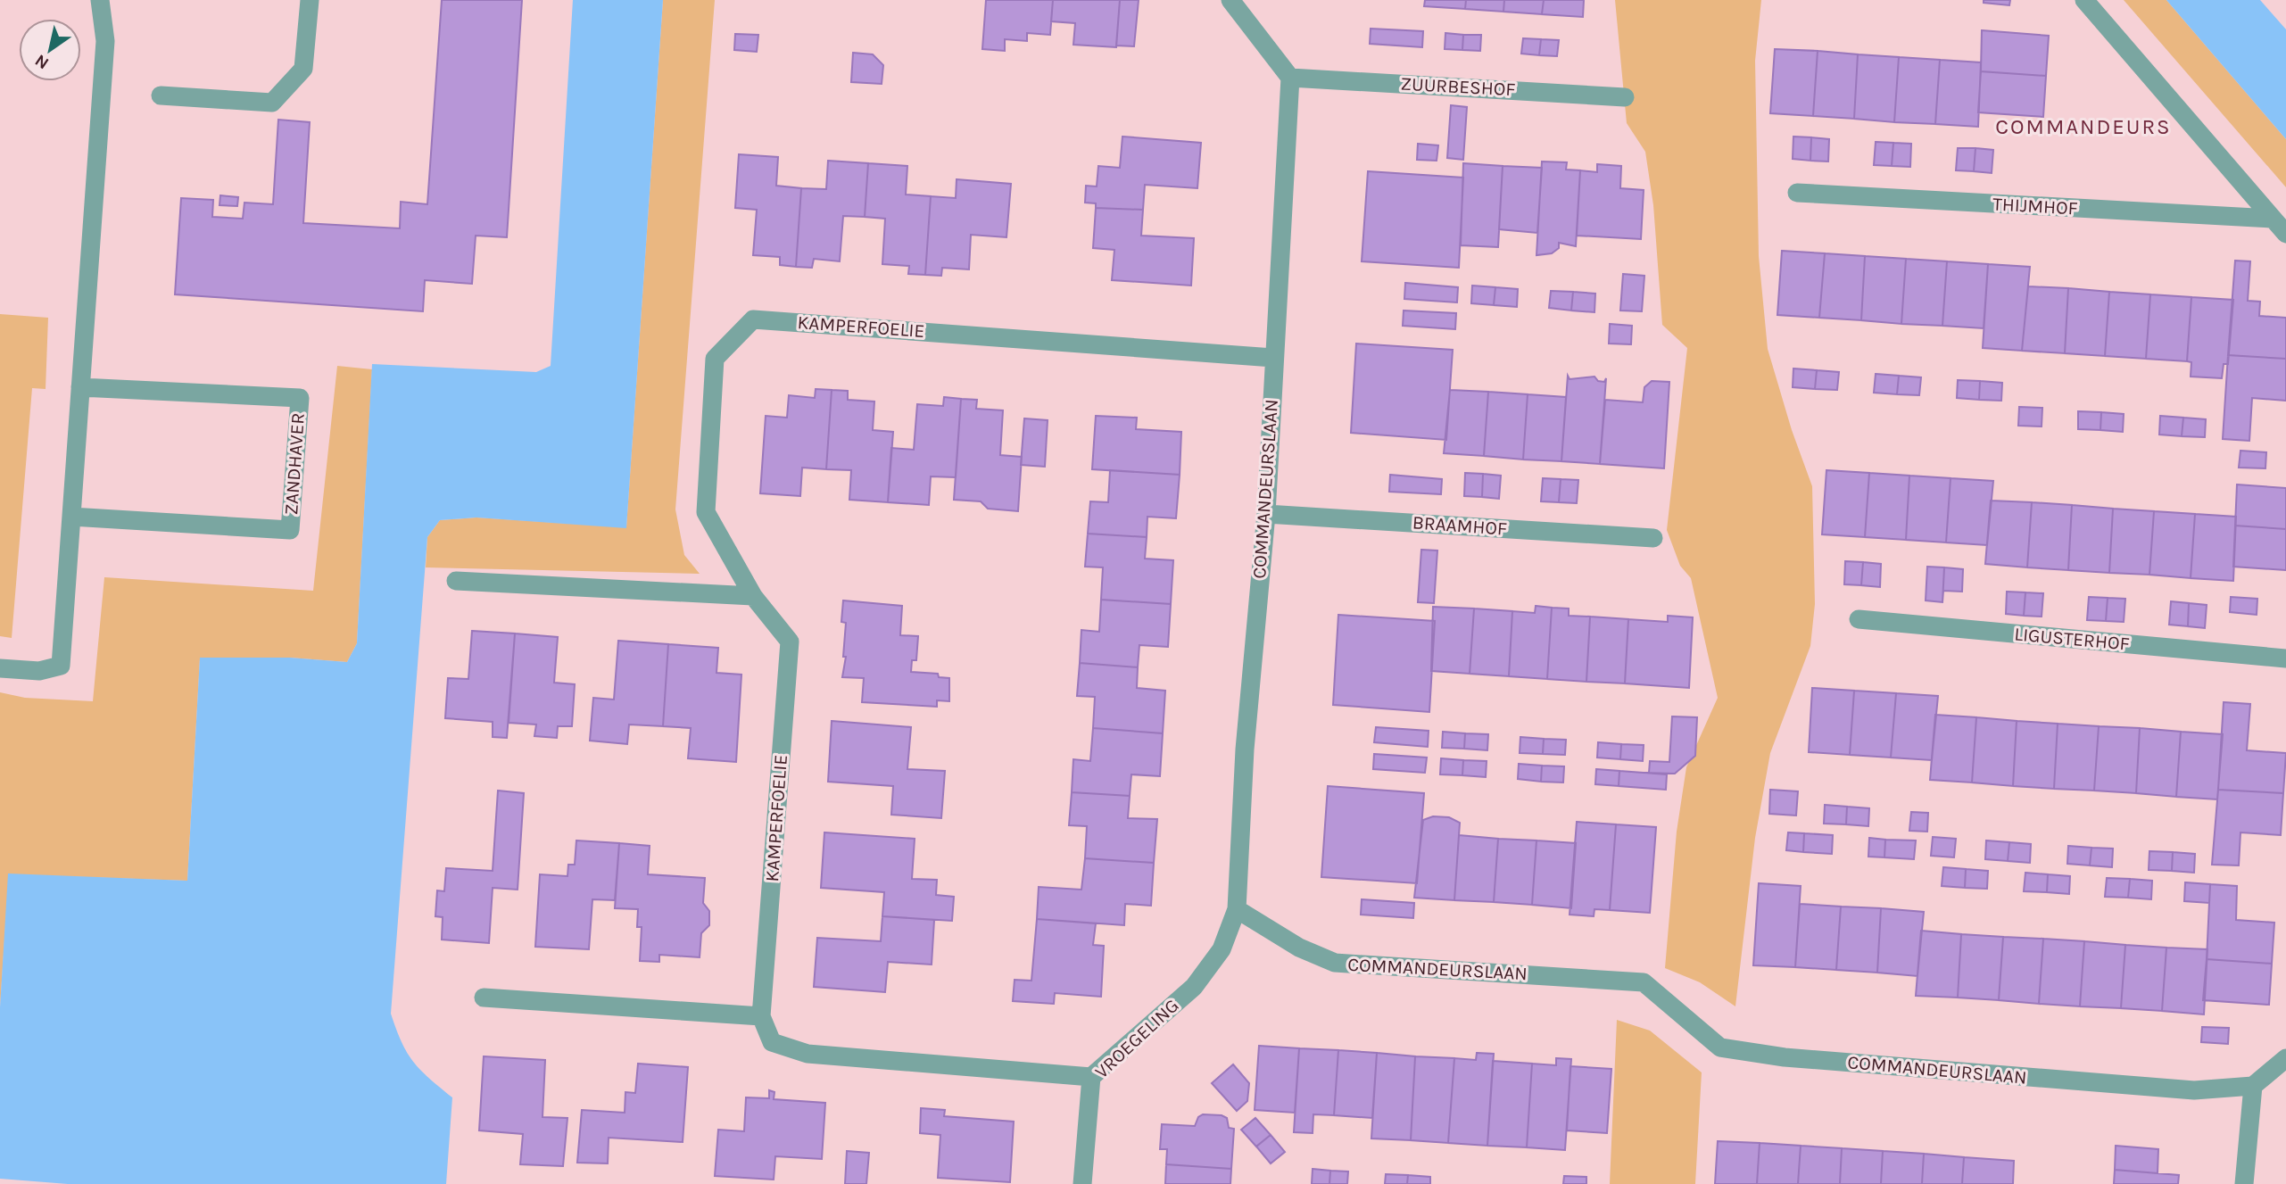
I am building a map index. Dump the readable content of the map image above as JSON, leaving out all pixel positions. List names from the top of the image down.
{
  "streets": {
    "street": [
      "ZUURBESHOF",
      "THIJMHOF",
      "KAMPERFOELIE",
      "ZANDHAVER",
      "COMMANDEURSLAAN",
      "BRAAMHOF",
      "LIGUSTERHOF",
      "VROEGELING"
    ]
  },
  "crossings": [
    ["ZUURBESHOF", "COMMANDEURSLAAN"],
    ["KAMPERFOELIE", "COMMANDEURSLAAN"],
    ["COMMANDEURSLAAN", "BRAAMHOF"],
    ["COMMANDEURSLAAN", "VROEGELING"]
  ],
  "districts": ["COMMANDEURS"],
  "north": "bottom left"
}
